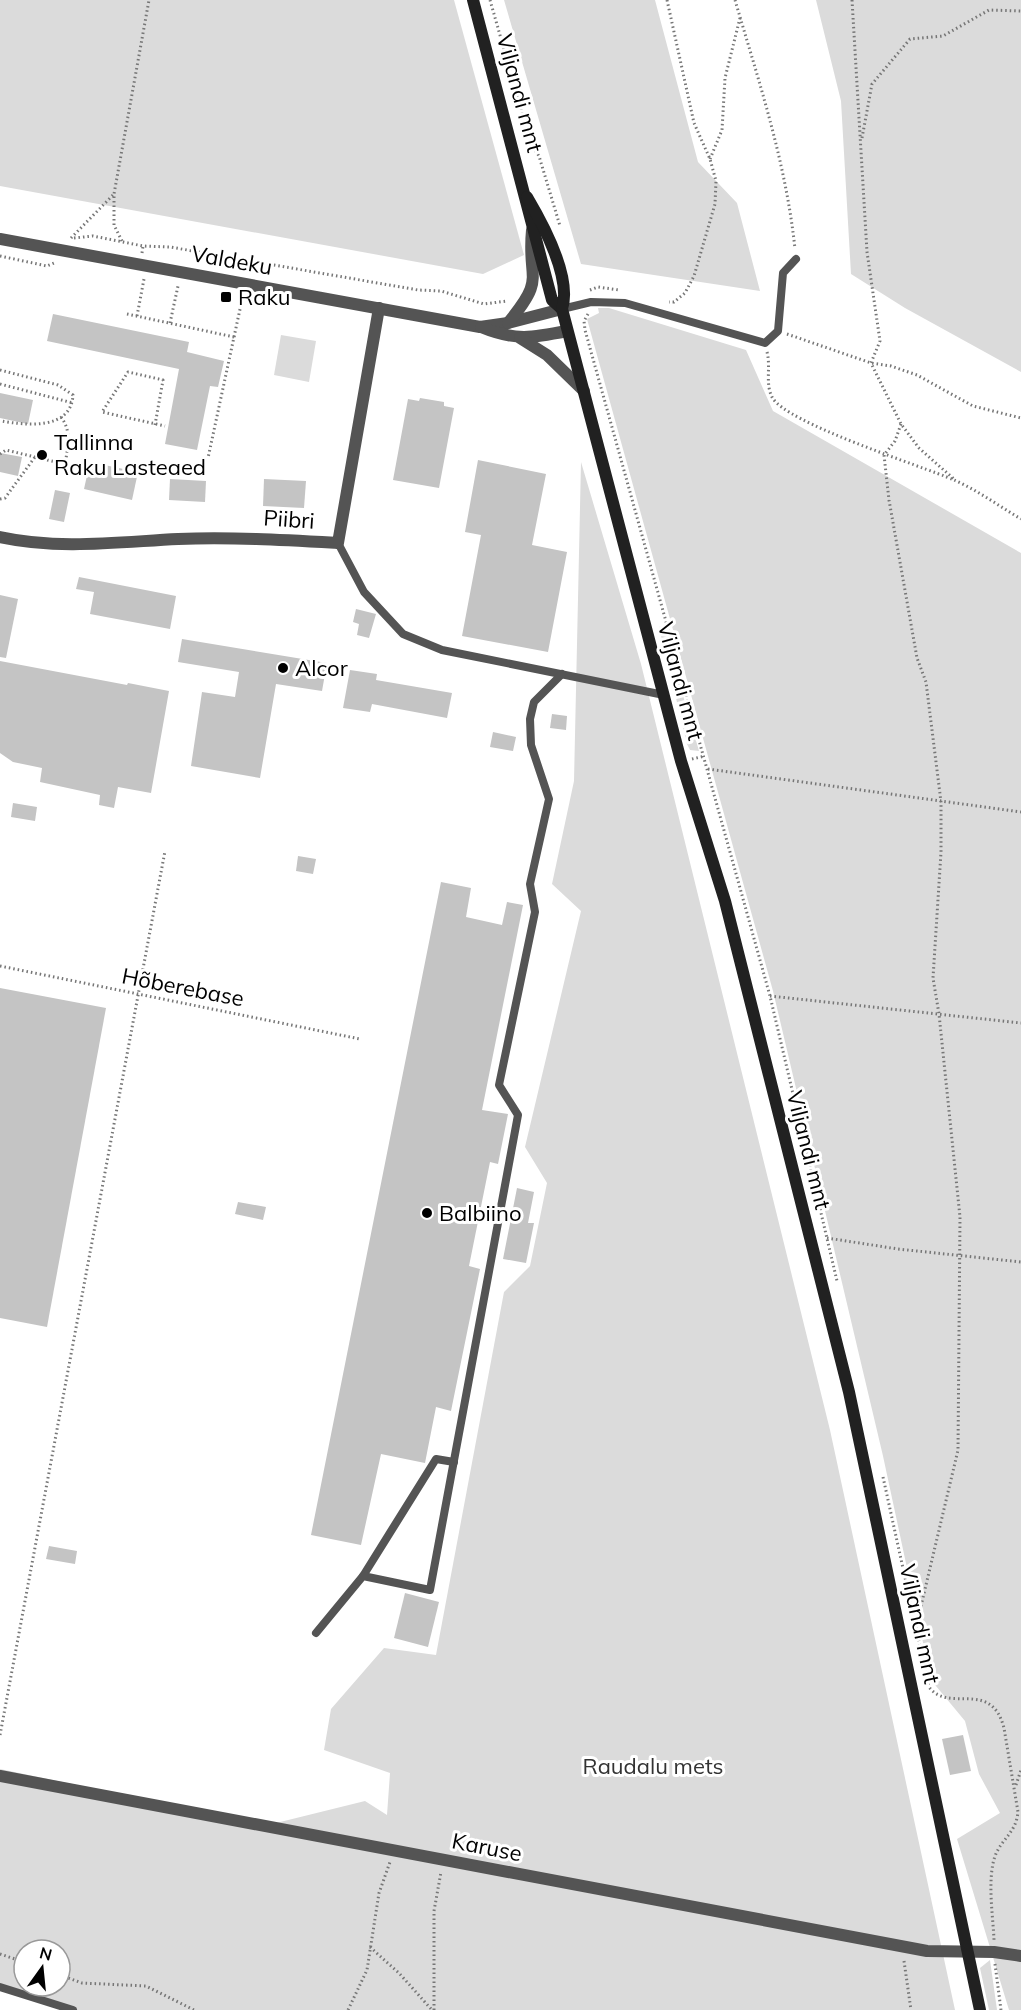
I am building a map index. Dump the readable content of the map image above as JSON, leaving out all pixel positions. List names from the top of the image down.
{
  "streets": {
    "main road": ["Viljandi mnt"],
    "street": ["Valdeku", "Piibri", "Karuse"],
    "path": ["Hõberebase"]
  },
  "crossings": [
    ["Viljandi mnt", "Valdeku"],
    ["Viljandi mnt", "Karuse"],
    ["Valdeku", "Piibri"]
  ],
  "parks": ["Raudalu mets"],
  "places": {
    "transit": ["Raku"],
    "other": ["Tallinna Raku Lasteaed", "Alcor", "Balbiino"]
  },
  "north": "top"
}
